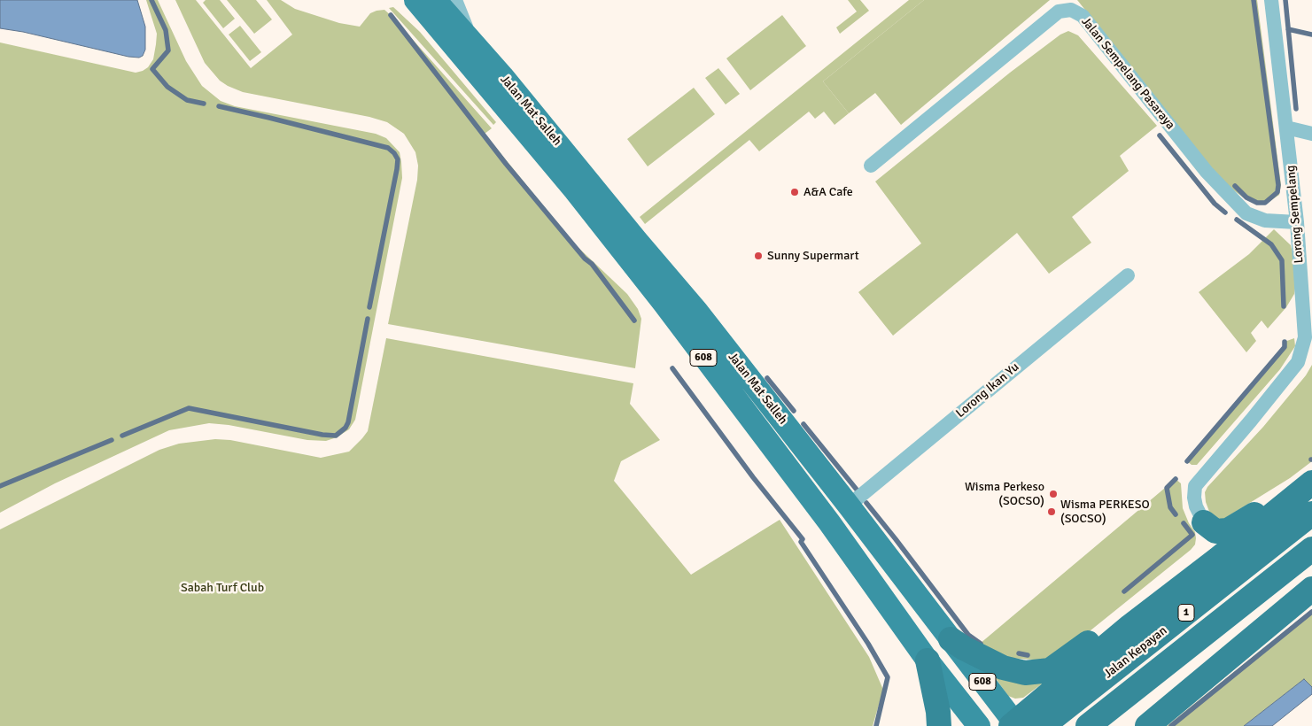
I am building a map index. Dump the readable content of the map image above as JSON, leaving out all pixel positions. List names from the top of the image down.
{
  "streets": {
    "highway": ["1", "Jalan Kepayan"],
    "main road": ["Jalan Mat Salleh", "608"],
    "street": ["Jalan Sempelang Pasaraya", "Lorong Sempelang", "Lorong Ikan Yu"]
  },
  "crossings": [
    ["Jalan Sempelang Pasaraya", "Lorong Sempelang"],
    ["Jalan Mat Salleh", "Lorong Ikan Yu"]
  ],
  "parks": ["Sabah Turf Club"],
  "places": [
    "A&A Cafe",
    "Sunny Supermart",
    "Wisma Perkeso (SOCSO)",
    "Wisma PERKESO (SOCSO)"
  ]
}
